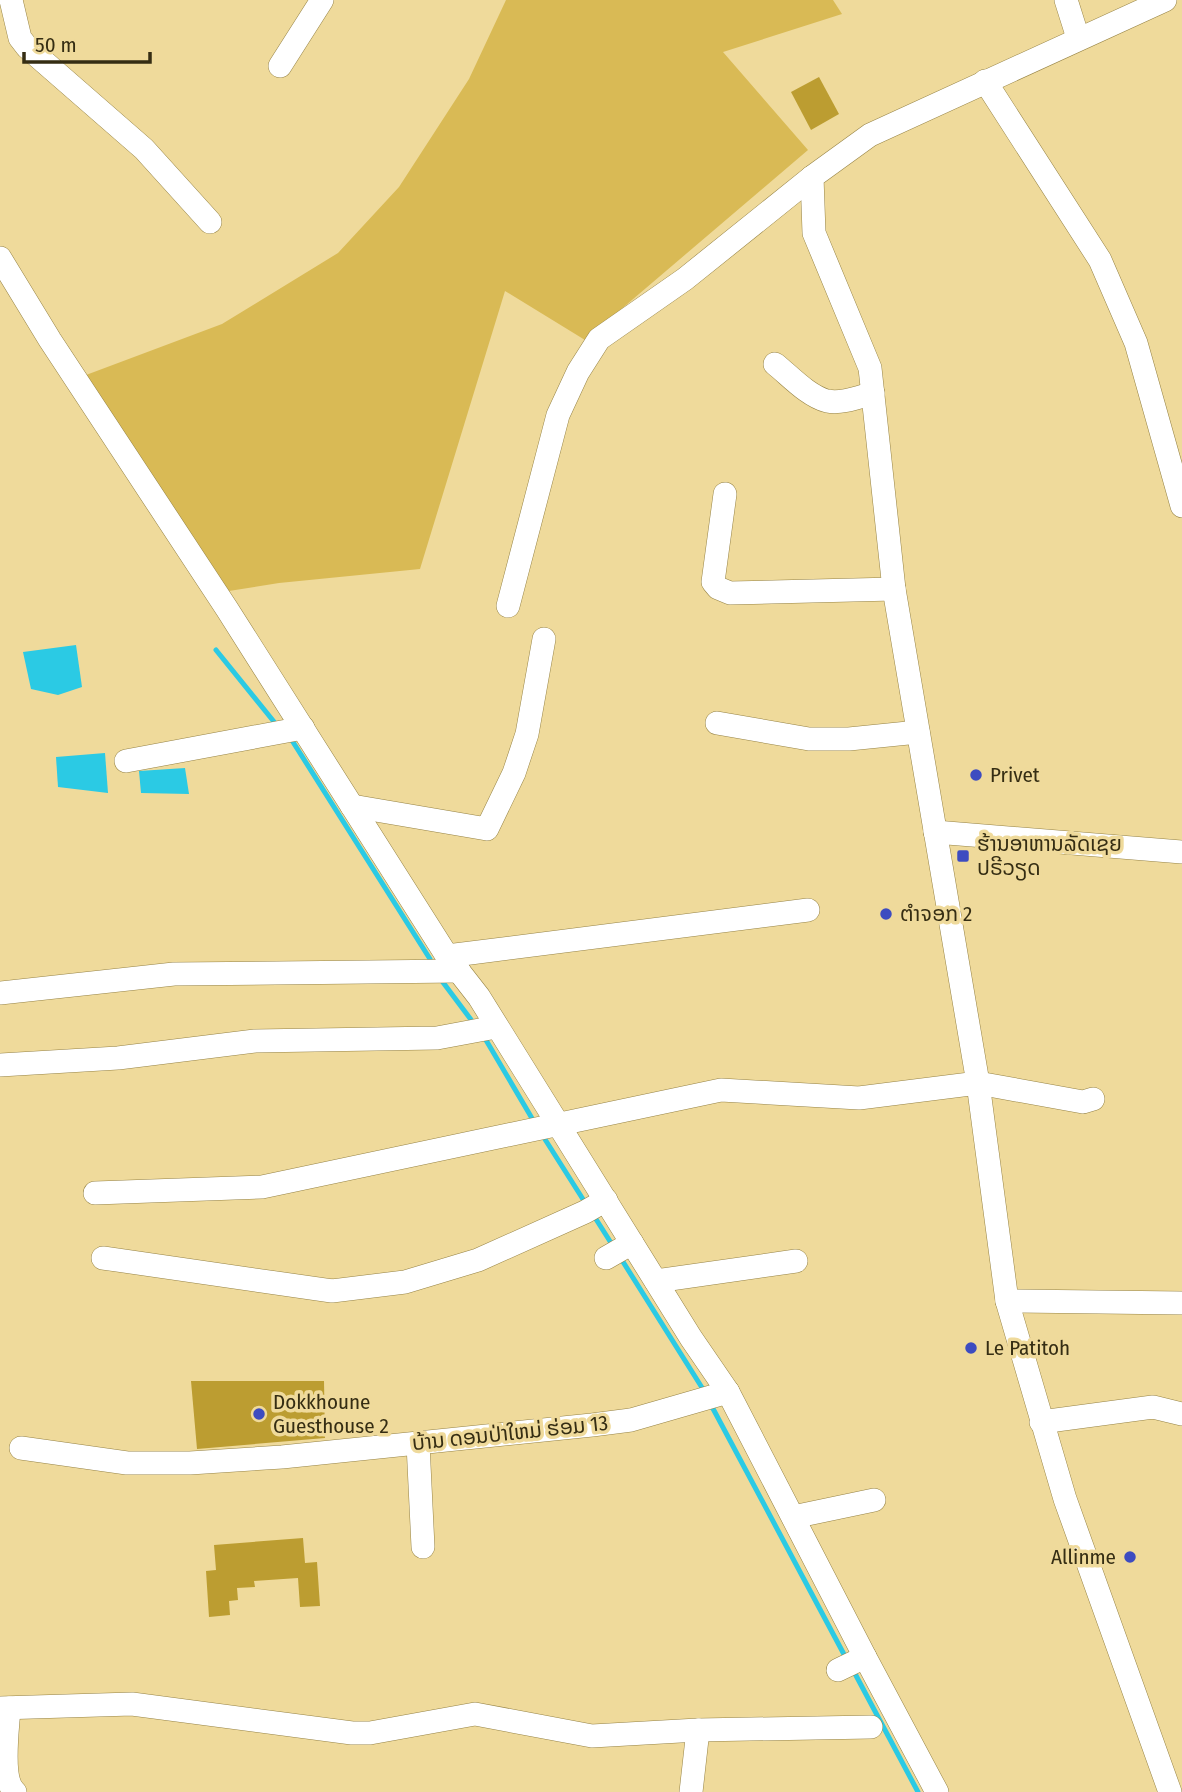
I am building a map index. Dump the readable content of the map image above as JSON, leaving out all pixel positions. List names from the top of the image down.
{
  "streets": {
    "street": ["ບ້ານ ດອນປ່າໃຫມ່ ຮ່ອມ 13"]
  },
  "places": {
    "other": [
      "Privet",
      "ຕຳຈອກ 2",
      "Le Patitoh",
      "Dokkhoune Guesthouse 2",
      "Allinme"
    ],
    "transit": ["ຮ້ານອາຫານລັດເຊຍ ປຣີວຽດ"]
  },
  "scale_bar": "50 m"
}
